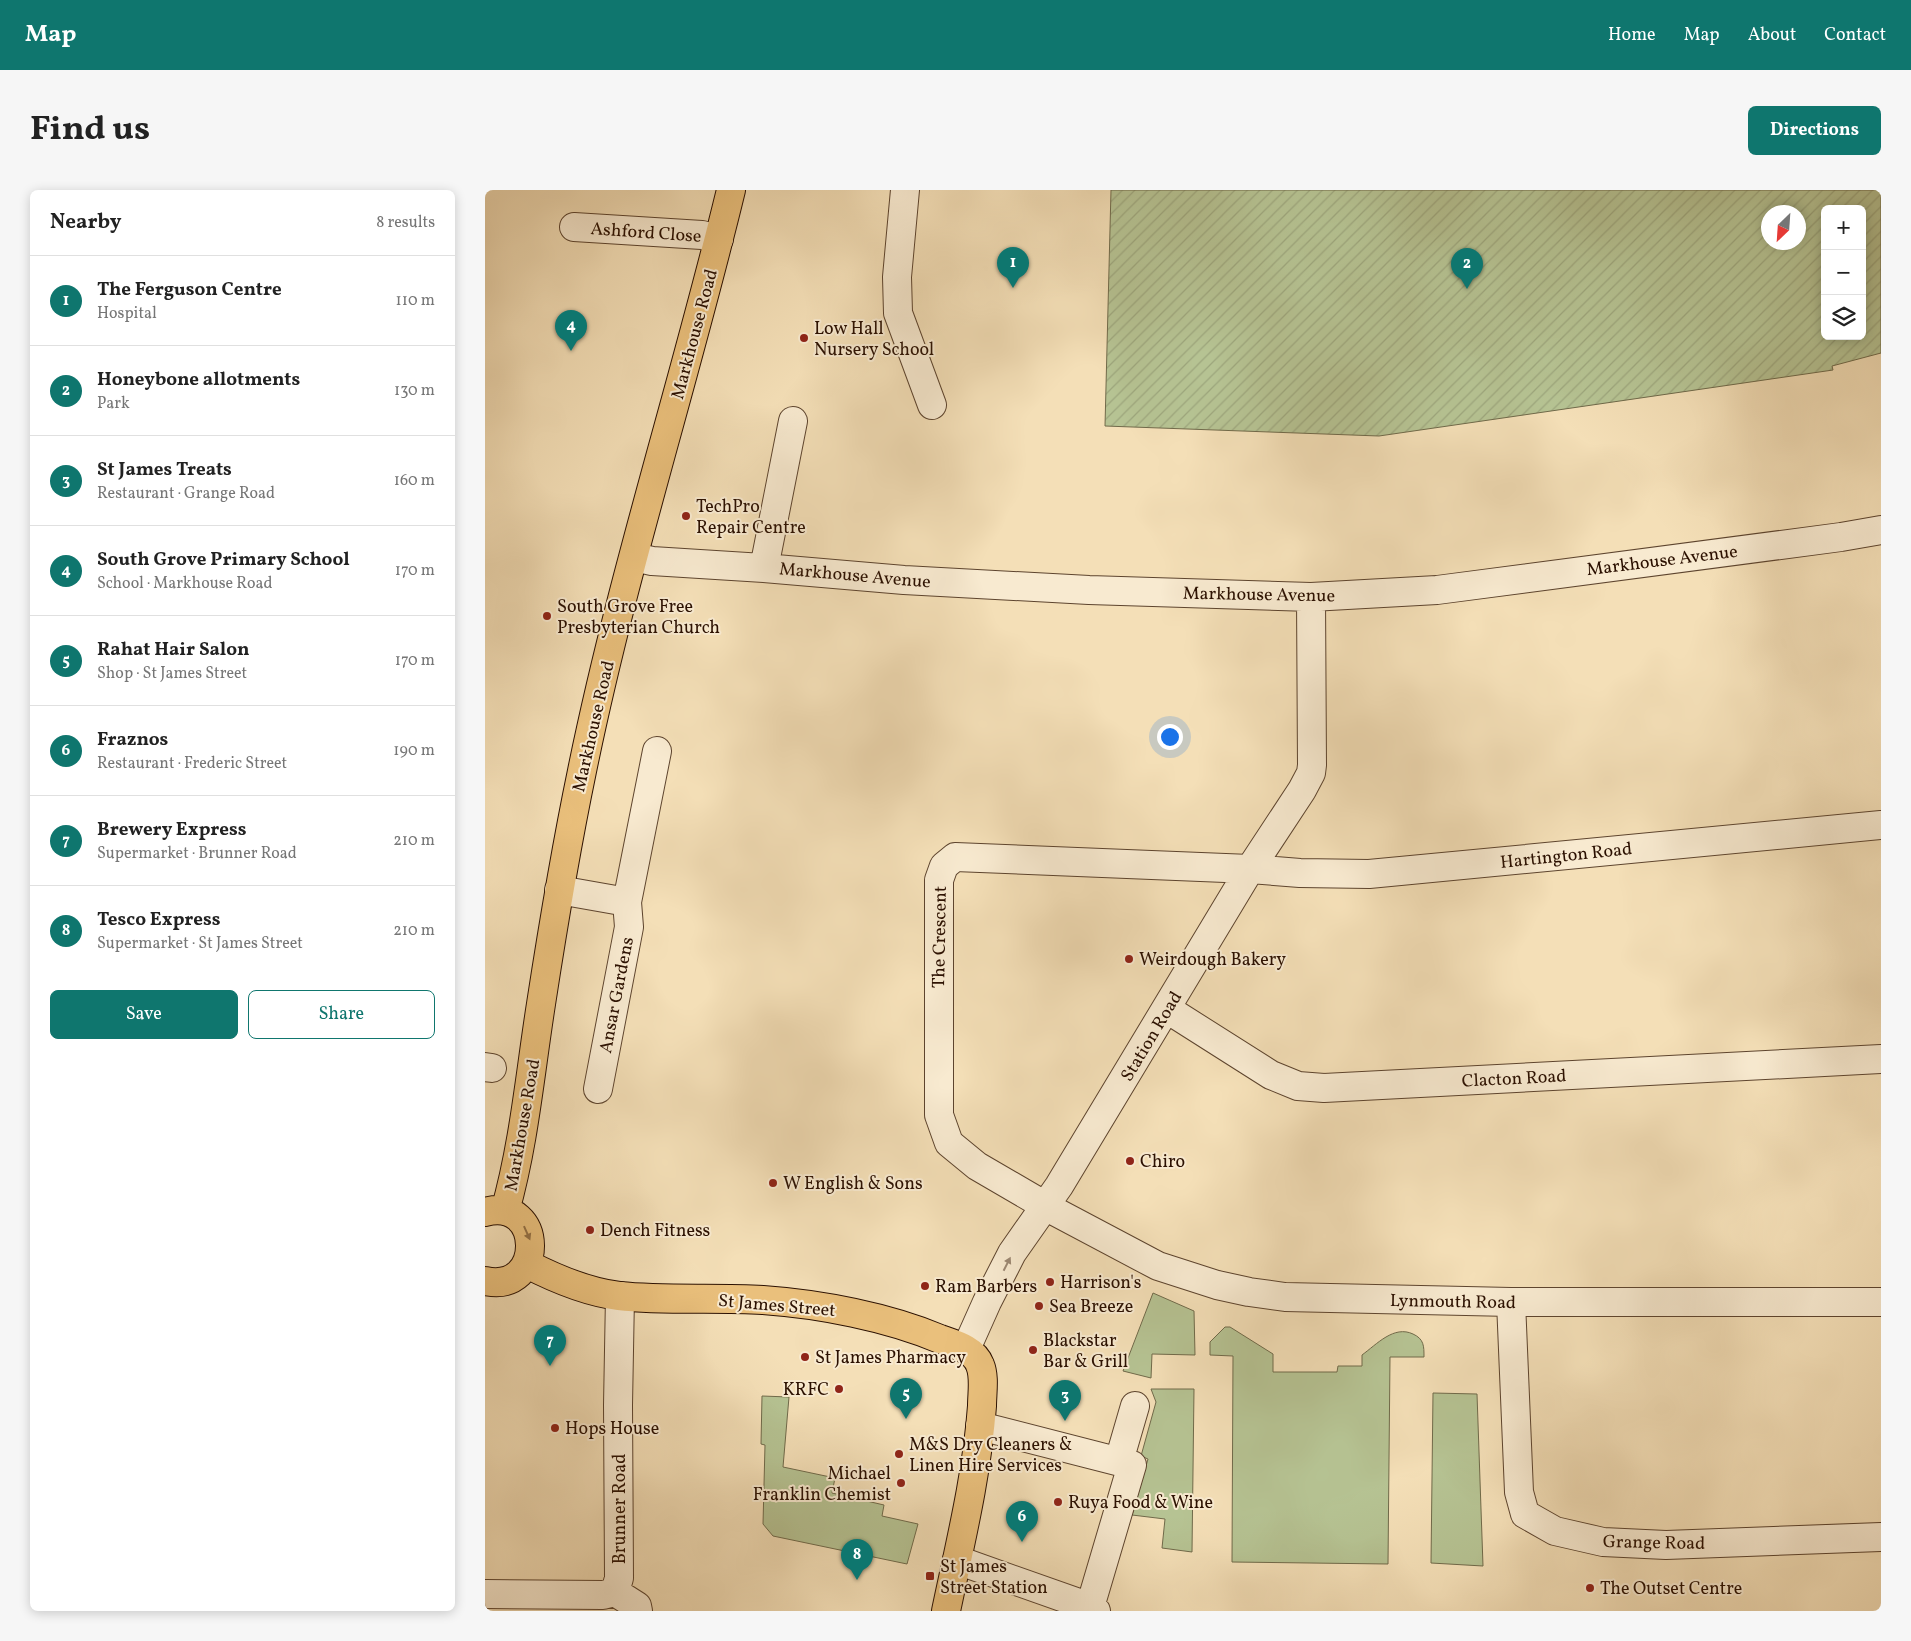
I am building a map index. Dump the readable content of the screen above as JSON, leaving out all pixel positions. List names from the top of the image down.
{
  "streets": {
    "main road": ["Markhouse Road", "St James Street"],
    "street": [
      "Ashford Close",
      "Markhouse Avenue",
      "Hartington Road",
      "The Crescent",
      "Ansar Gardens",
      "Station Road",
      "Clacton Road",
      "Lynmouth Road",
      "Brunner Road",
      "Grange Road"
    ]
  },
  "crossings": [
    ["Ashford Close", "Markhouse Road"],
    ["Markhouse Road", "Markhouse Avenue"],
    ["Markhouse Avenue", "Station Road"],
    ["Hartington Road", "The Crescent"],
    ["Hartington Road", "Station Road"],
    ["The Crescent", "Station Road"],
    ["The Crescent", "Lynmouth Road"],
    ["Station Road", "Clacton Road"],
    ["Station Road", "Lynmouth Road"],
    ["Station Road", "St James Street"],
    ["Lynmouth Road", "Grange Road"],
    ["St James Street", "Brunner Road"]
  ],
  "places": {
    "other": [
      "Low Hall Nursery School",
      "TechPro Repair Centre",
      "South Grove Free Presbyterian Church",
      "Weirdough Bakery",
      "Chiro",
      "W English & Sons",
      "Dench Fitness",
      "Harrison's",
      "Ram Barbers",
      "Sea Breeze",
      "Blackstar Bar & Grill",
      "St James Pharmacy",
      "KRFC",
      "Hops House",
      "M&S Dry Cleaners & Linen Hire Services",
      "Michael Franklin Chemist",
      "Ruya Food & Wine",
      "The Outset Centre"
    ],
    "transit": ["St James Street Station"]
  },
  "north": "bottom left",
  "page": {
    "header": "Map",
    "nav": [
      "Home",
      "Map",
      "About",
      "Contact"
    ],
    "title": "Find us",
    "buttons": [
      "Directions",
      ["Save", "Share"]
    ],
    "heading": ["Nearby", "8 results"],
    "map_buttons": ["+", "−"],
    "pins": [
      "1",
      "2",
      "4",
      "7",
      "5",
      "3",
      "6",
      "8"
    ],
    "list": [
      {
        "mark": "1",
        "name": "The Ferguson Centre",
        "note": "Hospital",
        "value": "110 m"
      },
      {
        "mark": "2",
        "name": "Honeybone allotments",
        "note": "Park",
        "value": "130 m"
      },
      {
        "mark": "3",
        "name": "St James Treats",
        "note": "Restaurant · Grange Road",
        "value": "160 m"
      },
      {
        "mark": "4",
        "name": "South Grove Primary School",
        "note": "School · Markhouse Road",
        "value": "170 m"
      },
      {
        "mark": "5",
        "name": "Rahat Hair Salon",
        "note": "Shop · St James Street",
        "value": "170 m"
      },
      {
        "mark": "6",
        "name": "Fraznos",
        "note": "Restaurant · Frederic Street",
        "value": "190 m"
      },
      {
        "mark": "7",
        "name": "Brewery Express",
        "note": "Supermarket · Brunner Road",
        "value": "210 m"
      },
      {
        "mark": "8",
        "name": "Tesco Express",
        "note": "Supermarket · St James Street",
        "value": "210 m"
      }
    ]
  }
}
